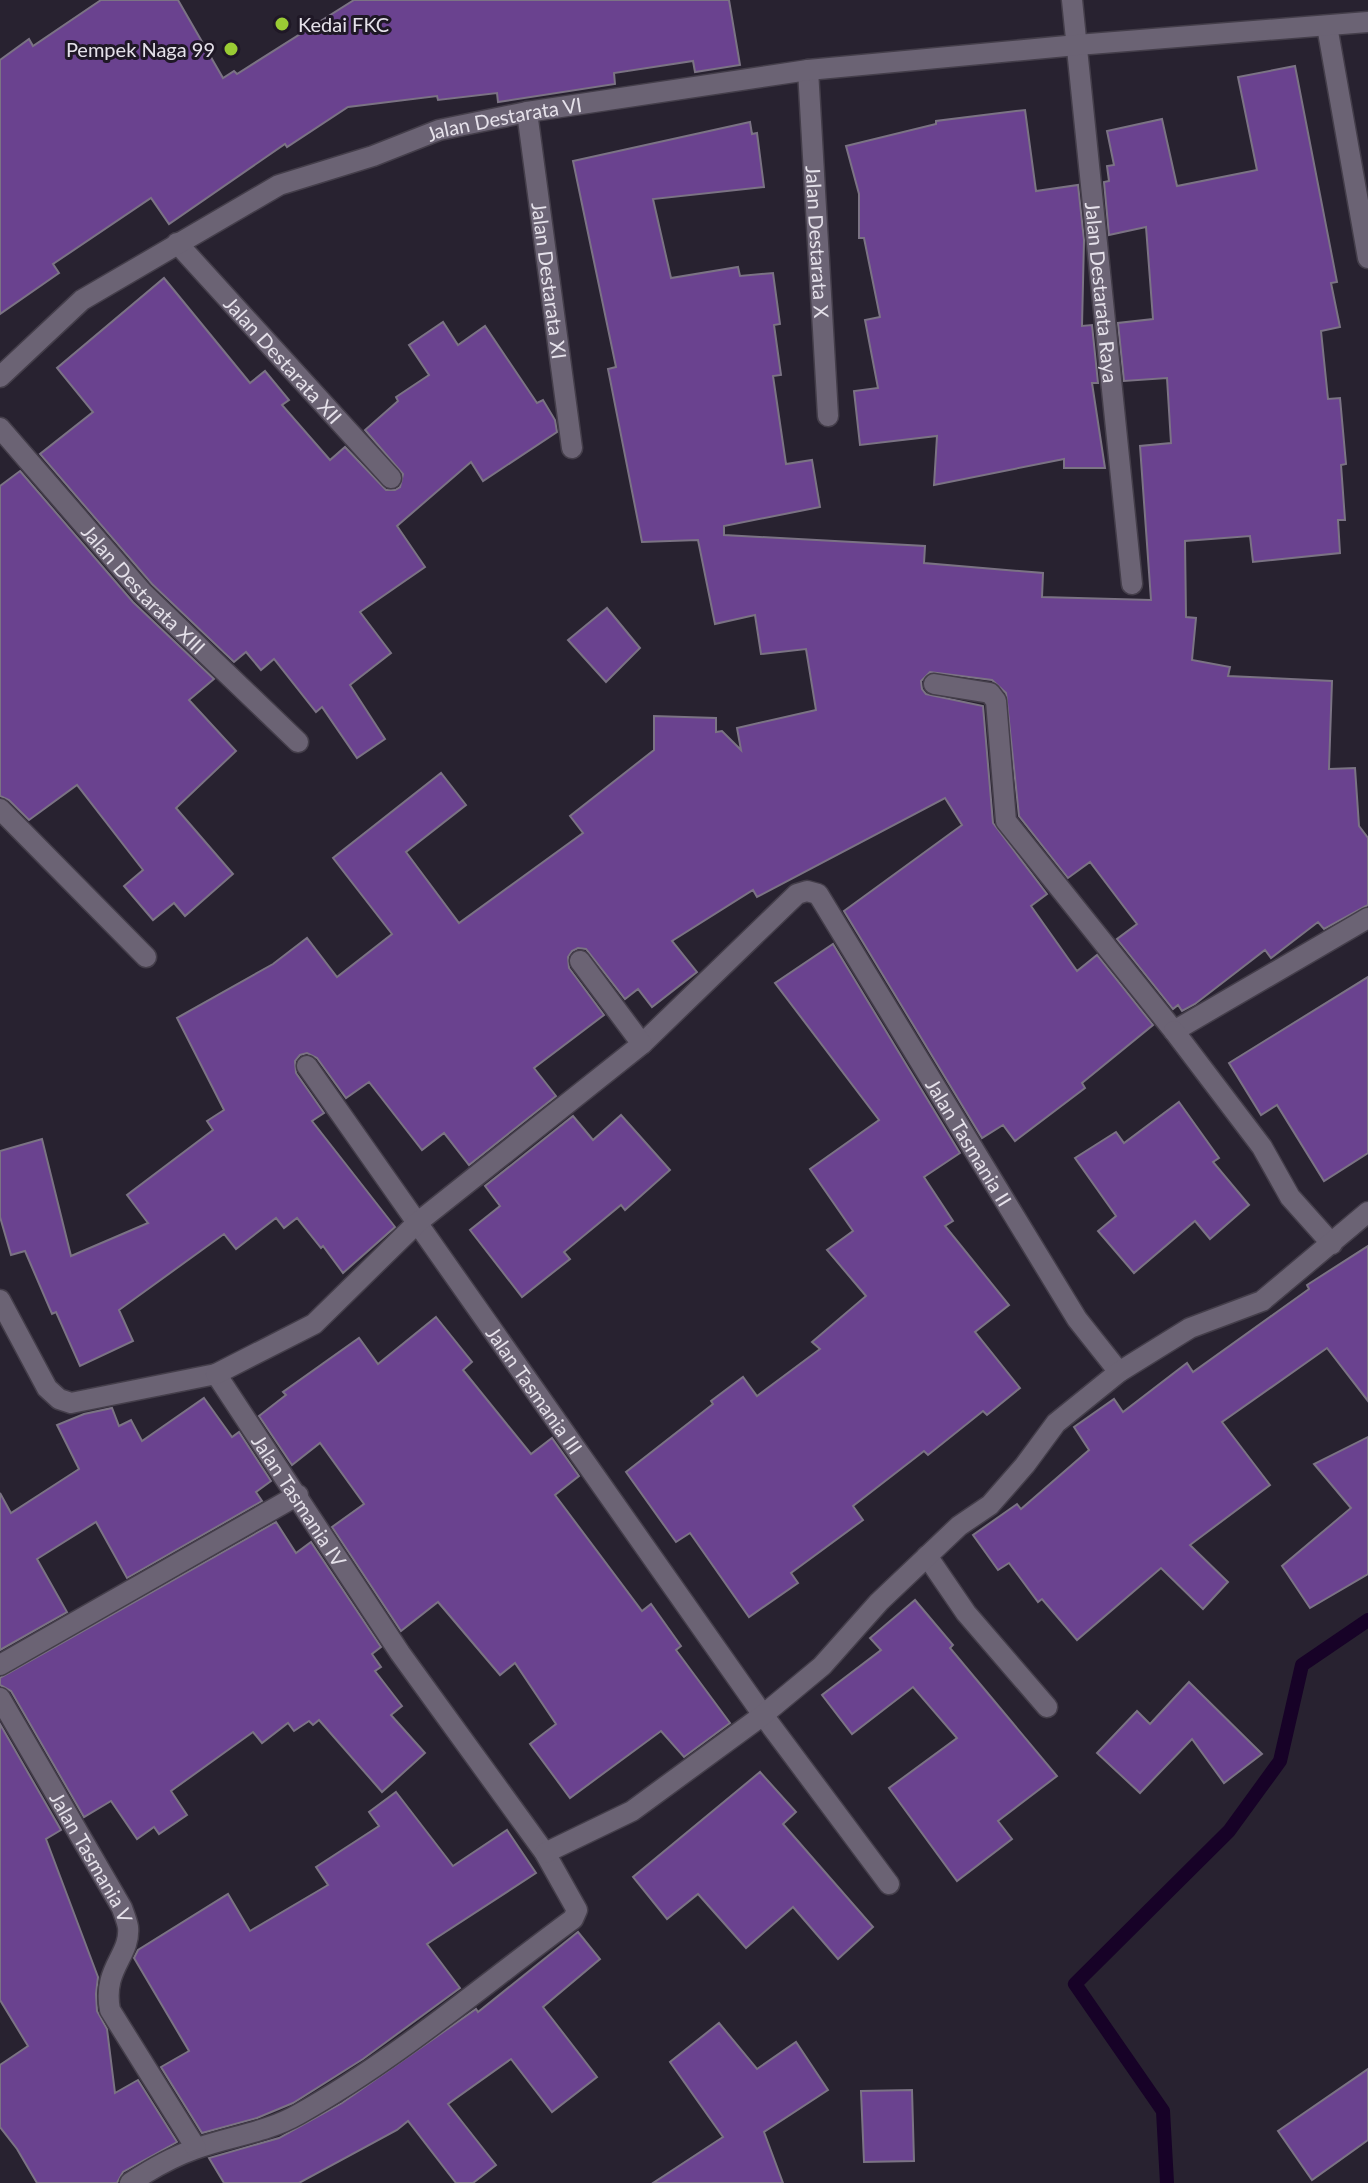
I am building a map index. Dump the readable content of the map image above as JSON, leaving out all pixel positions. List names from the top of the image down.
{
  "streets": {
    "street": [
      "Jalan Destarata VI",
      "Jalan Destarata X",
      "Jalan Destarata XI",
      "Jalan Destarata Raya",
      "Jalan Destarata XII",
      "Jalan Destarata XIII",
      "Jalan Tasmania II",
      "Jalan Tasmania III",
      "Jalan Tasmania IV",
      "Jalan Tasmania V"
    ]
  },
  "crossings": [
    ["Jalan Destarata VI", "Jalan Destarata X"],
    ["Jalan Destarata VI", "Jalan Destarata XI"],
    ["Jalan Destarata VI", "Jalan Destarata Raya"],
    ["Jalan Destarata VI", "Jalan Destarata XII"],
    ["Jalan Tasmania IV", "Jalan Tasmania V"]
  ],
  "places": ["Kedai FKC", "Pempek Naga 99"]
}
